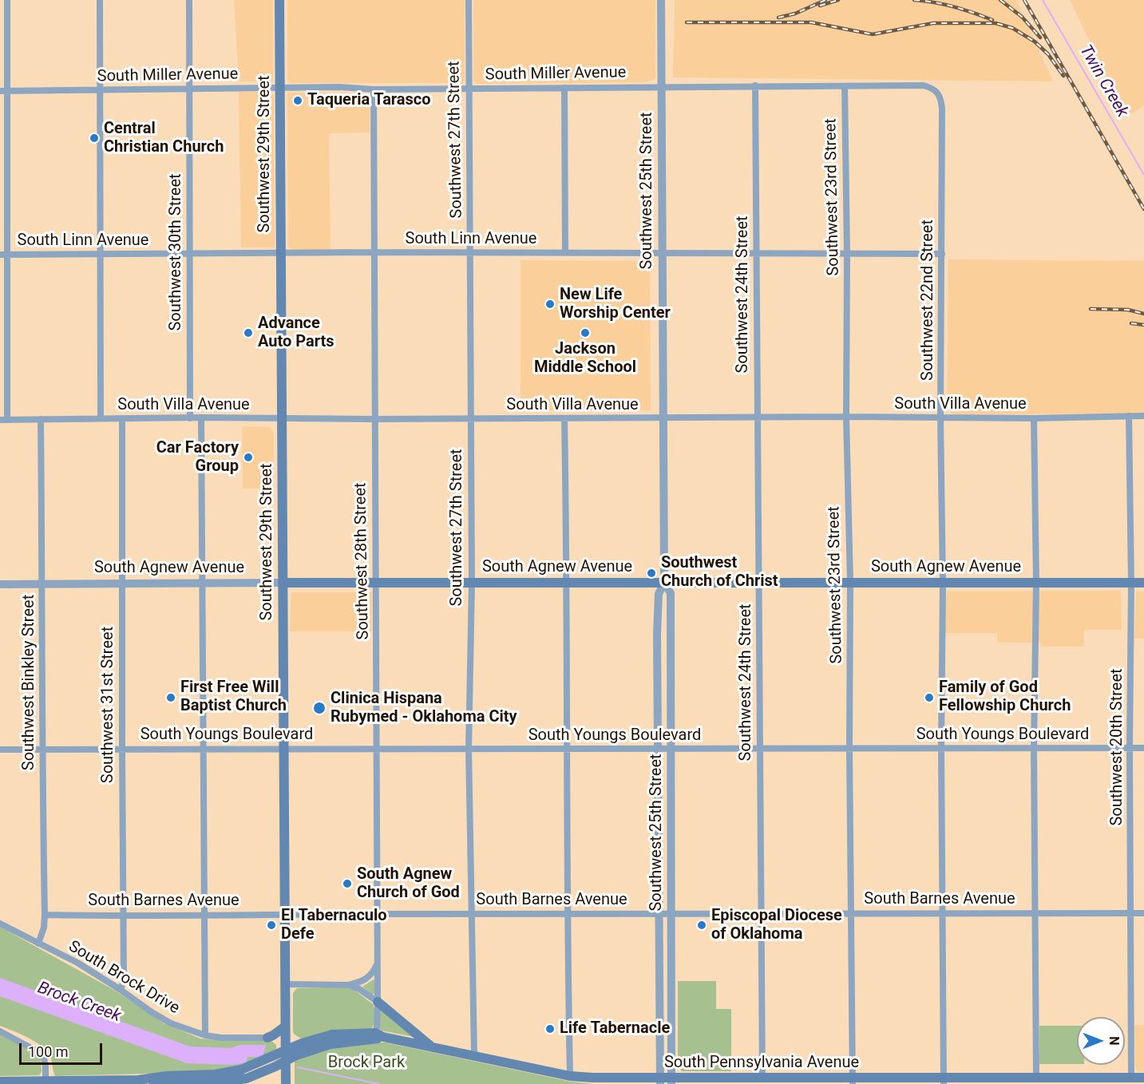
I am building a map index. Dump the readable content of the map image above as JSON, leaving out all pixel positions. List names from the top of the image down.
{
  "streets": {
    "main road": ["Southwest 29th Street", "South Agnew Avenue", "South Pennsylvania Avenue"],
    "street": [
      "South Miller Avenue",
      "Southwest 27th Street",
      "Southwest 25th Street",
      "Southwest 23rd Street",
      "South Linn Avenue",
      "Southwest 30th Street",
      "Southwest 24th Street",
      "Southwest 22nd Street",
      "South Villa Avenue",
      "Southwest 28th Street",
      "Southwest Binkley Street",
      "Southwest 31st Street",
      "South Youngs Boulevard",
      "Southwest 20th Street",
      "South Barnes Avenue",
      "South Brock Drive"
    ]
  },
  "crossings": [
    ["South Miller Avenue", "Southwest 27th Street"],
    ["South Miller Avenue", "Southwest 29th Street"],
    ["South Miller Avenue", "Southwest 25th Street"],
    ["South Miller Avenue", "Southwest 23rd Street"],
    ["South Miller Avenue", "Southwest 30th Street"],
    ["South Miller Avenue", "Southwest 24th Street"],
    ["South Miller Avenue", "Southwest 22nd Street"],
    ["South Miller Avenue", "Southwest 28th Street"],
    ["Southwest 27th Street", "South Linn Avenue"],
    ["Southwest 27th Street", "South Villa Avenue"],
    ["Southwest 27th Street", "South Agnew Avenue"],
    ["Southwest 27th Street", "South Youngs Boulevard"],
    ["Southwest 27th Street", "South Barnes Avenue"],
    ["Southwest 27th Street", "South Pennsylvania Avenue"],
    ["Southwest 29th Street", "South Linn Avenue"],
    ["Southwest 29th Street", "South Villa Avenue"],
    ["Southwest 29th Street", "South Agnew Avenue"],
    ["Southwest 29th Street", "South Youngs Boulevard"],
    ["Southwest 29th Street", "South Barnes Avenue"],
    ["Southwest 29th Street", "South Pennsylvania Avenue"],
    ["Southwest 25th Street", "South Linn Avenue"],
    ["Southwest 25th Street", "South Villa Avenue"],
    ["Southwest 25th Street", "South Agnew Avenue"],
    ["Southwest 25th Street", "South Youngs Boulevard"],
    ["Southwest 25th Street", "South Barnes Avenue"],
    ["Southwest 25th Street", "South Pennsylvania Avenue"],
    ["Southwest 23rd Street", "South Linn Avenue"],
    ["Southwest 23rd Street", "South Villa Avenue"],
    ["Southwest 23rd Street", "South Agnew Avenue"],
    ["Southwest 23rd Street", "South Youngs Boulevard"],
    ["Southwest 23rd Street", "South Barnes Avenue"],
    ["Southwest 23rd Street", "South Pennsylvania Avenue"],
    ["South Linn Avenue", "Southwest 30th Street"],
    ["South Linn Avenue", "Southwest 24th Street"],
    ["South Linn Avenue", "Southwest 22nd Street"],
    ["South Linn Avenue", "Southwest 28th Street"],
    ["Southwest 30th Street", "South Villa Avenue"],
    ["Southwest 24th Street", "South Villa Avenue"],
    ["Southwest 24th Street", "South Agnew Avenue"],
    ["Southwest 24th Street", "South Youngs Boulevard"],
    ["Southwest 24th Street", "South Barnes Avenue"],
    ["Southwest 24th Street", "South Pennsylvania Avenue"],
    ["Southwest 22nd Street", "South Villa Avenue"],
    ["Southwest 22nd Street", "South Agnew Avenue"],
    ["Southwest 22nd Street", "South Youngs Boulevard"],
    ["Southwest 22nd Street", "South Barnes Avenue"],
    ["Southwest 22nd Street", "South Pennsylvania Avenue"],
    ["South Villa Avenue", "Southwest 28th Street"],
    ["South Villa Avenue", "Southwest Binkley Street"],
    ["South Villa Avenue", "Southwest 31st Street"],
    ["South Villa Avenue", "Southwest 20th Street"],
    ["Southwest 28th Street", "South Agnew Avenue"],
    ["Southwest 28th Street", "South Youngs Boulevard"],
    ["Southwest 28th Street", "South Barnes Avenue"],
    ["Southwest 28th Street", "South Pennsylvania Avenue"],
    ["South Agnew Avenue", "Southwest Binkley Street"],
    ["South Agnew Avenue", "Southwest 31st Street"],
    ["South Agnew Avenue", "Southwest 20th Street"],
    ["Southwest Binkley Street", "South Youngs Boulevard"],
    ["Southwest Binkley Street", "South Barnes Avenue"],
    ["Southwest Binkley Street", "South Brock Drive"],
    ["Southwest 31st Street", "South Youngs Boulevard"],
    ["Southwest 31st Street", "South Barnes Avenue"],
    ["Southwest 31st Street", "South Brock Drive"],
    ["South Youngs Boulevard", "Southwest 20th Street"],
    ["Southwest 20th Street", "South Barnes Avenue"],
    ["Southwest 20th Street", "South Pennsylvania Avenue"]
  ],
  "water": ["Twin Creek", "Brock Creek"],
  "parks": ["Brock Park"],
  "places": [
    "Taqueria Tarasco",
    "Central Christian Church",
    "New Life Worship Center",
    "Advance Auto Parts",
    "Jackson Middle School",
    "Car Factory Group",
    "Southwest Church of Christ",
    "First Free Will Baptist Church",
    "Family of God Fellowship Church",
    "Clinica Hispana Rubymed - Oklahoma City",
    "South Agnew Church of God",
    "El Tabernaculo Defe",
    "Episcopal Diocese of Oklahoma",
    "Life Tabernacle"
  ],
  "scale_bar": "100 m",
  "north": "right"
}
